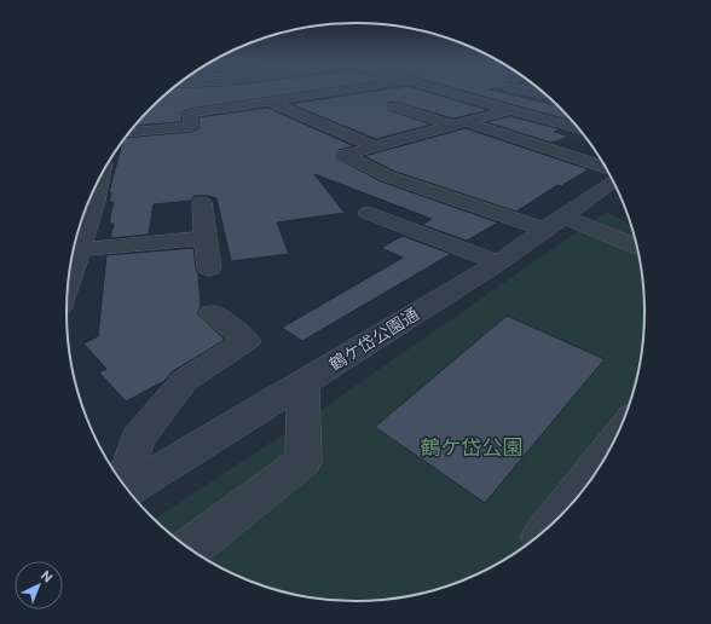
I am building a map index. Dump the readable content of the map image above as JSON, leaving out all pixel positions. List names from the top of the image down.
{
  "streets": {
    "street": ["鶴ケ岱公園通"]
  },
  "parks": ["鶴ケ岱公園"],
  "north": "top right"
}
